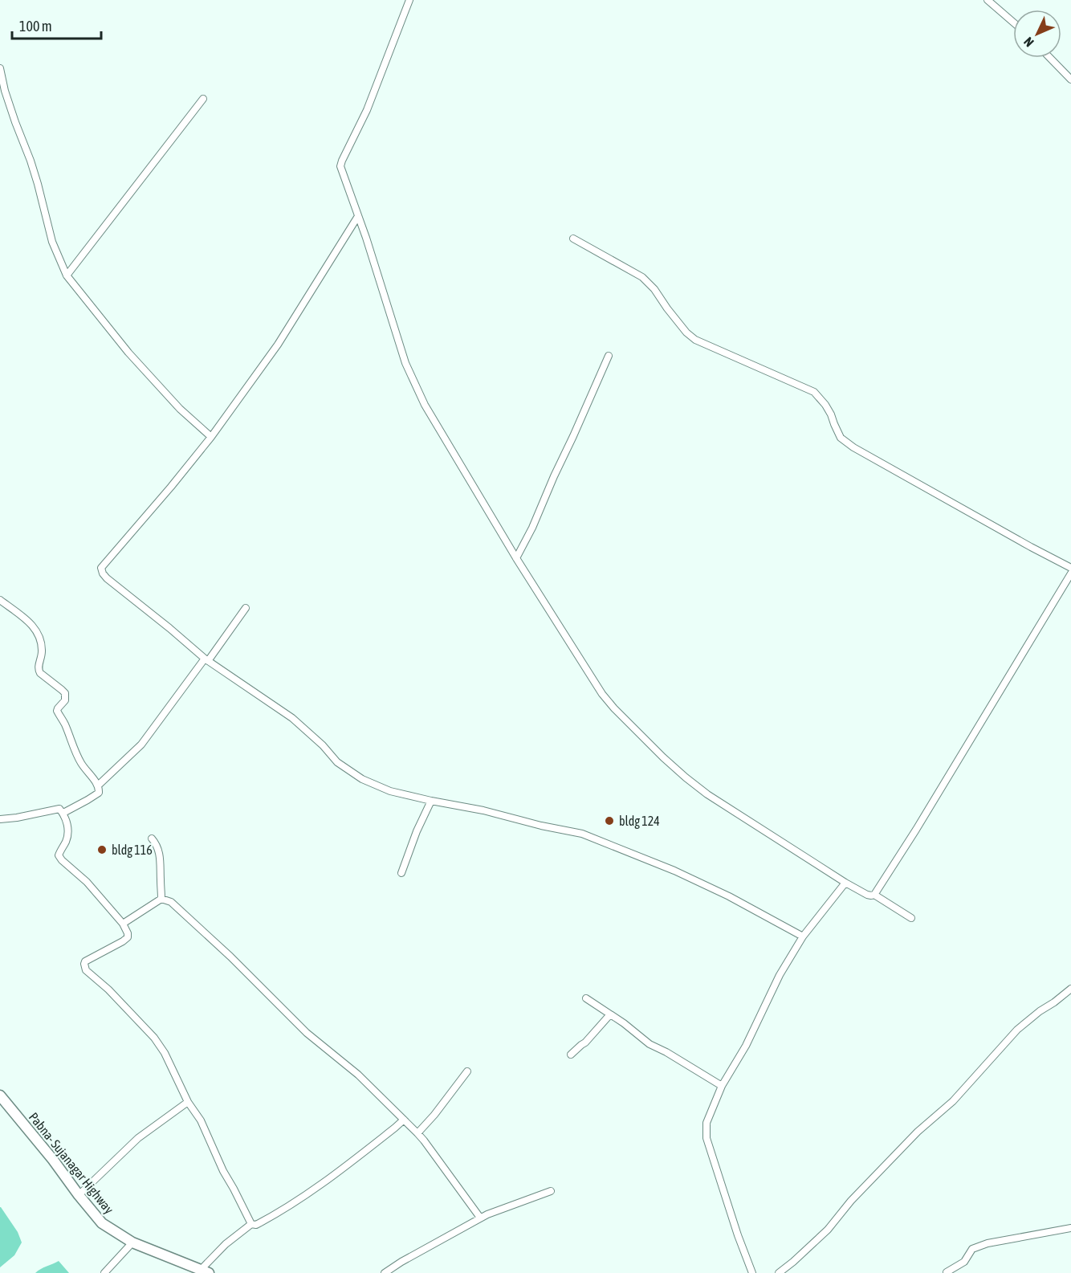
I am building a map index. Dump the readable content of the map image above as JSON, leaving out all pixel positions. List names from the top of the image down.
{
  "streets": {
    "main road": ["Pabna- Sujanagar Highway"]
  },
  "places": ["bldg 124", "bldg 116"],
  "scale_bar": "100 m",
  "north": "bottom left"
}
